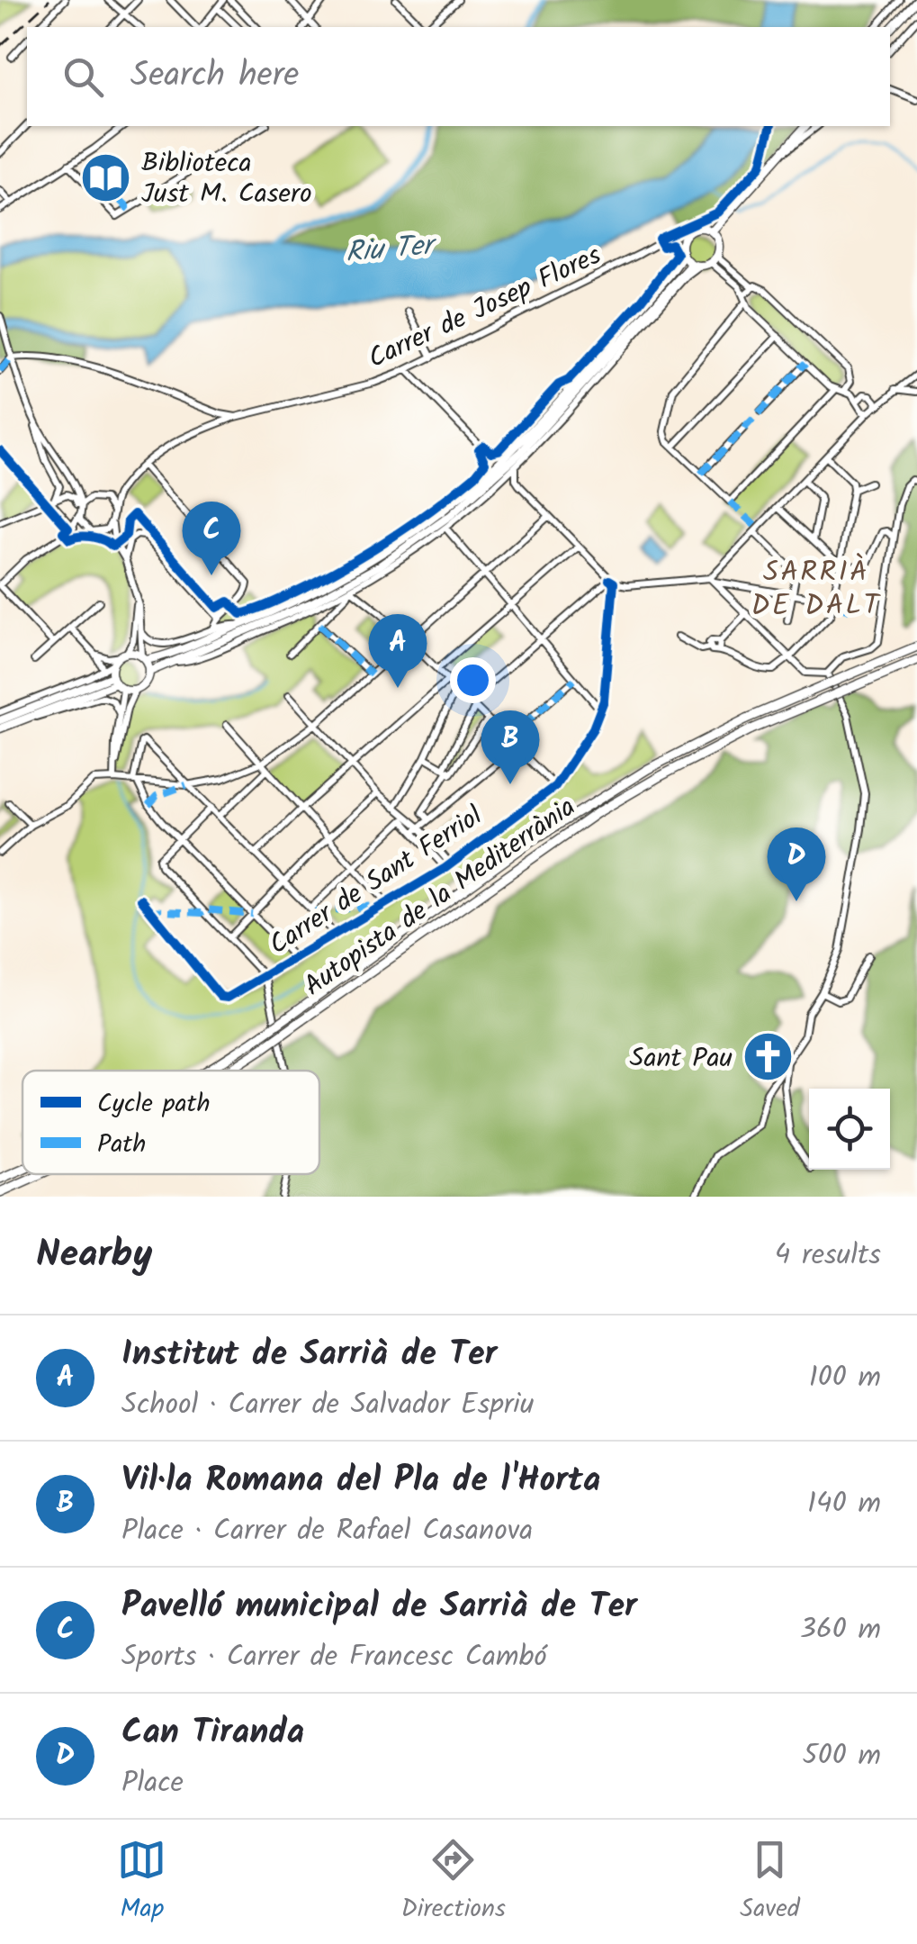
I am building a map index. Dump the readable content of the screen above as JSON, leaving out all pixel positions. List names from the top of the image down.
{
  "streets": {
    "highway": ["Autopista de la Mediterrània"],
    "street": ["Carrer de Josep Flores", "Carrer de Sant Ferriol"]
  },
  "districts": ["SARRIÀ DE DALT"],
  "water": ["Riu Ter"],
  "places": {
    "library": ["Biblioteca Just M. Casero"],
    "church": ["Sant Pau"]
  },
  "legend": ["Cycle path", "Path"],
  "page": {
    "search": "Search here",
    "pins": [
      "C",
      "A",
      "B",
      "D"
    ],
    "heading": ["Nearby", "4 results"],
    "list": [
      {
        "mark": "A",
        "name": "Institut de Sarrià de Ter",
        "note": "School · Carrer de Salvador Espriu",
        "value": "100 m"
      },
      {
        "mark": "B",
        "name": "Vil·la Romana del Pla de l'Horta",
        "note": "Place · Carrer de Rafael Casanova",
        "value": "140 m"
      },
      {
        "mark": "C",
        "name": "Pavelló municipal de Sarrià de Ter",
        "note": "Sports · Carrer de Francesc Cambó",
        "value": "360 m"
      },
      {
        "mark": "D",
        "name": "Can Tiranda",
        "note": "Place",
        "value": "500 m"
      }
    ],
    "nav": ["Map", "Directions", "Saved"]
  }
}
